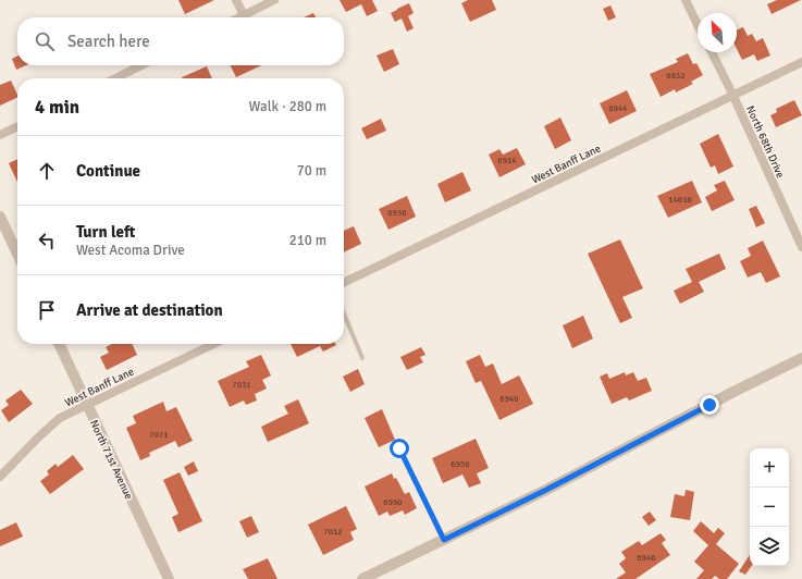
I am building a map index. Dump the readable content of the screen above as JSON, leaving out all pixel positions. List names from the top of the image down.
{
  "streets": {
    "street": ["North 68th Drive", "West Banff Lane", "North 71st Avenue"]
  },
  "crossings": [
    ["North 68th Drive", "West Banff Lane"],
    ["West Banff Lane", "North 71st Avenue"]
  ],
  "house_numbers": [
    "6832",
    "6844",
    "6914",
    "14636",
    "6936",
    "7031",
    "6940",
    "7071",
    "6950",
    "6990",
    "7012",
    "6946"
  ],
  "north": "top left",
  "page": {
    "search": "Search here",
    "heading": ["4 min", "Walk · 280 m"],
    "list": [
      ["Continue", "70 m"],
      ["Turn left", "West Acoma Drive", "210 m"],
      "Arrive at destination"
    ],
    "map_buttons": ["+", "−"]
  }
}
